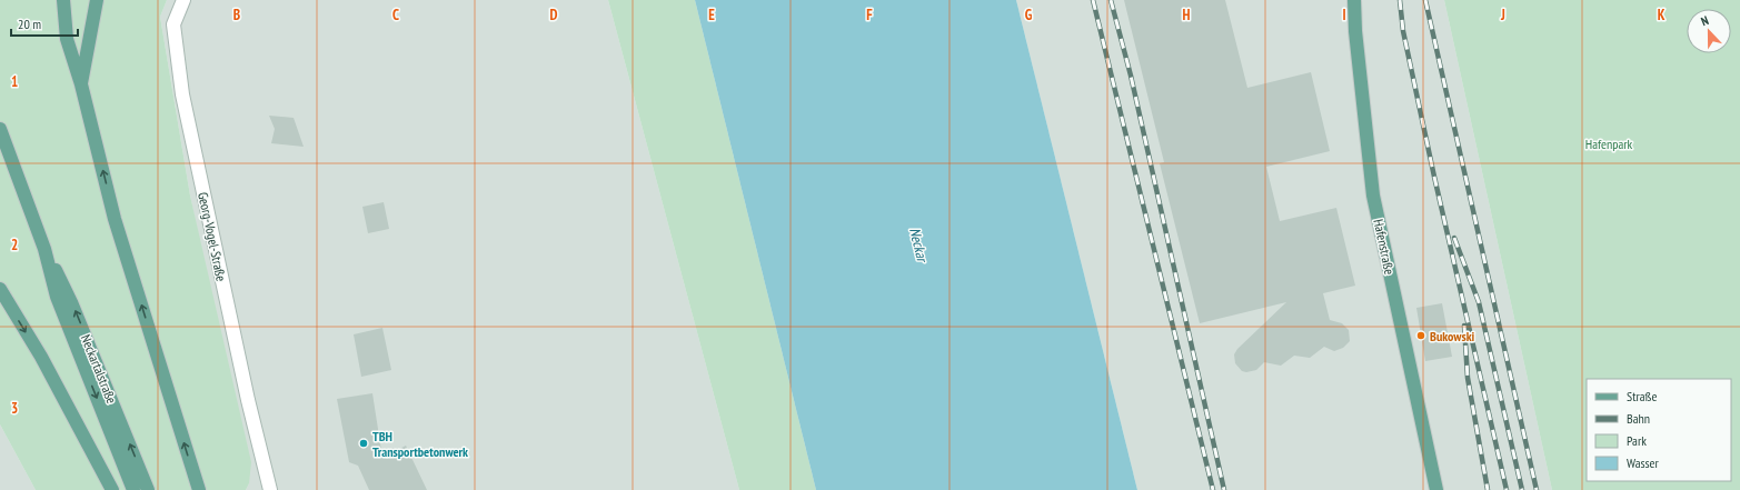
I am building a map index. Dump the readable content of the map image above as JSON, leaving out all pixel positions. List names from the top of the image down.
{
  "streets": {
    "main road": ["Hafenstraße", "Neckartalstraße"],
    "street": ["Georg-Vogel-Straße"]
  },
  "water": ["Neckar"],
  "parks": ["Hafenpark"],
  "places": ["Bukowski", "TBH Transportbetonwerk"],
  "legend": [
    "Straße",
    "Bahn",
    "Park",
    "Wasser"
  ],
  "scale_bar": "20 m",
  "north": "top",
  "grid": {
    "columns": [
      "B",
      "C",
      "D",
      "E",
      "F",
      "G",
      "H",
      "I",
      "J",
      "K"
    ],
    "rows": ["1", "2", "3"]
  }
}
